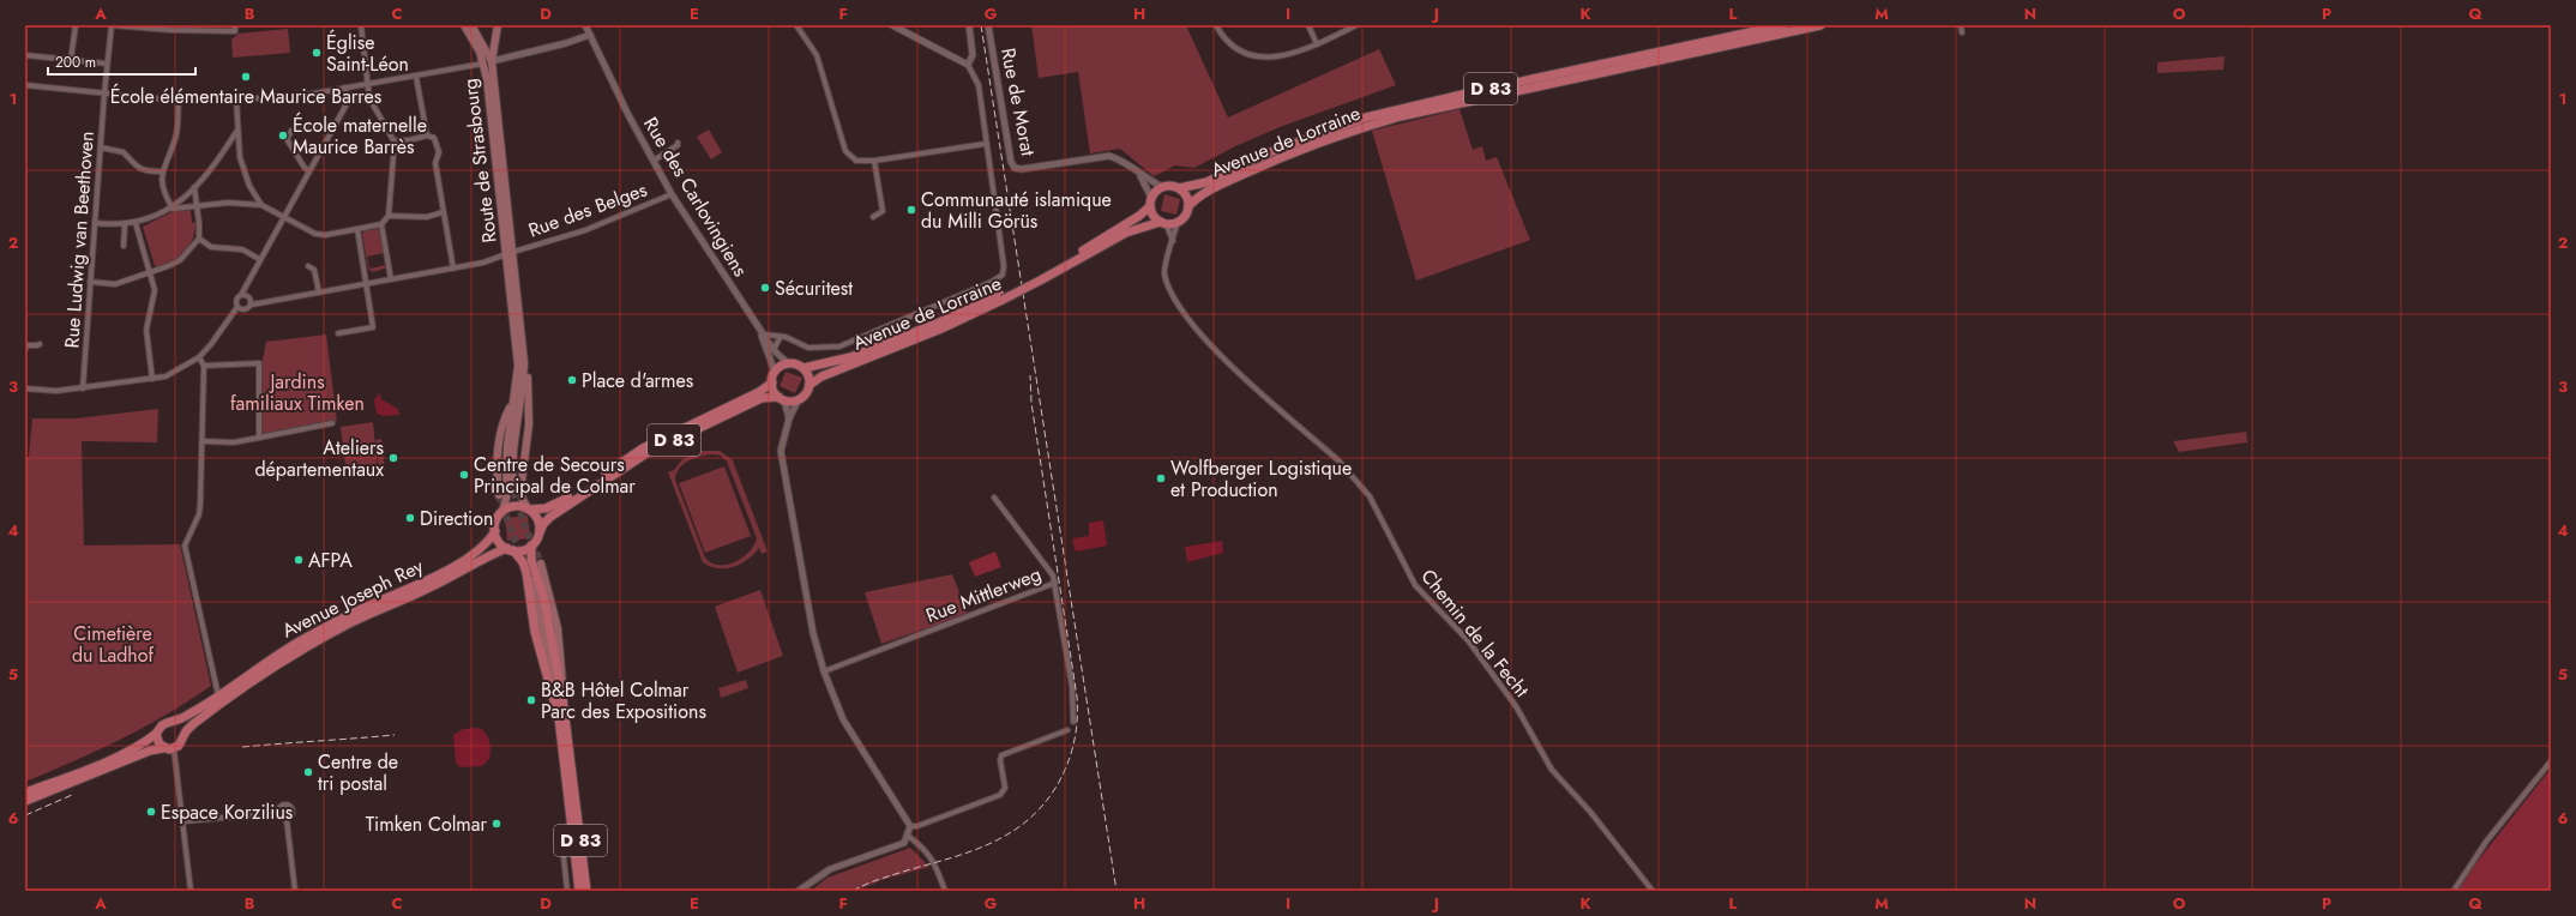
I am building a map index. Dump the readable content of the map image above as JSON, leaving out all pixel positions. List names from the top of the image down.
{
  "streets": {
    "main road": [
      "D 83",
      "Avenue de Lorraine",
      "Route de Strasbourg",
      "Avenue Joseph Rey"
    ],
    "street": [
      "Rue de Morat",
      "Rue des Carlovingiens",
      "Rue des Belges",
      "Rue Ludwig van Beethoven",
      "Rue Mittlerweg",
      "Chemin de la Fecht"
    ]
  },
  "crossings": [
    ["D 83", "Avenue de Lorraine"],
    ["D 83", "Route de Strasbourg"],
    ["D 83", "Rue des Carlovingiens"],
    ["D 83", "Avenue Joseph Rey"],
    ["Rue de Morat", "Avenue de Lorraine"],
    ["Rue de Morat", "Chemin de la Fecht"],
    ["Avenue de Lorraine", "Rue des Carlovingiens"],
    ["Avenue de Lorraine", "Chemin de la Fecht"],
    ["Route de Strasbourg", "Rue des Belges"],
    ["Route de Strasbourg", "Avenue Joseph Rey"],
    ["Rue des Carlovingiens", "Rue des Belges"]
  ],
  "parks": ["Jardins familiaux Timken", "Cimetière du Ladhof"],
  "places": [
    "Église Saint-Léon",
    "École élémentaire Maurice Barres",
    "École maternelle Maurice Barrès",
    "Communauté islamique du Milli Görüs",
    "Sécuritest",
    "Place d'armes",
    "Ateliers départementaux",
    "Centre de Secours Principal de Colmar",
    "Wolfberger Logistique et Production",
    "Direction",
    "AFPA",
    "B&B Hôtel Colmar Parc des Expositions",
    "Centre de tri postal",
    "Espace Korzilius",
    "Timken Colmar"
  ],
  "scale_bar": "200 m",
  "grid": {
    "columns": [
      "A",
      "B",
      "C",
      "D",
      "E",
      "F",
      "G",
      "H",
      "I",
      "J",
      "K",
      "L",
      "M",
      "N",
      "O",
      "P",
      "Q"
    ],
    "rows": [
      "1",
      "2",
      "3",
      "4",
      "5",
      "6"
    ]
  }
}
